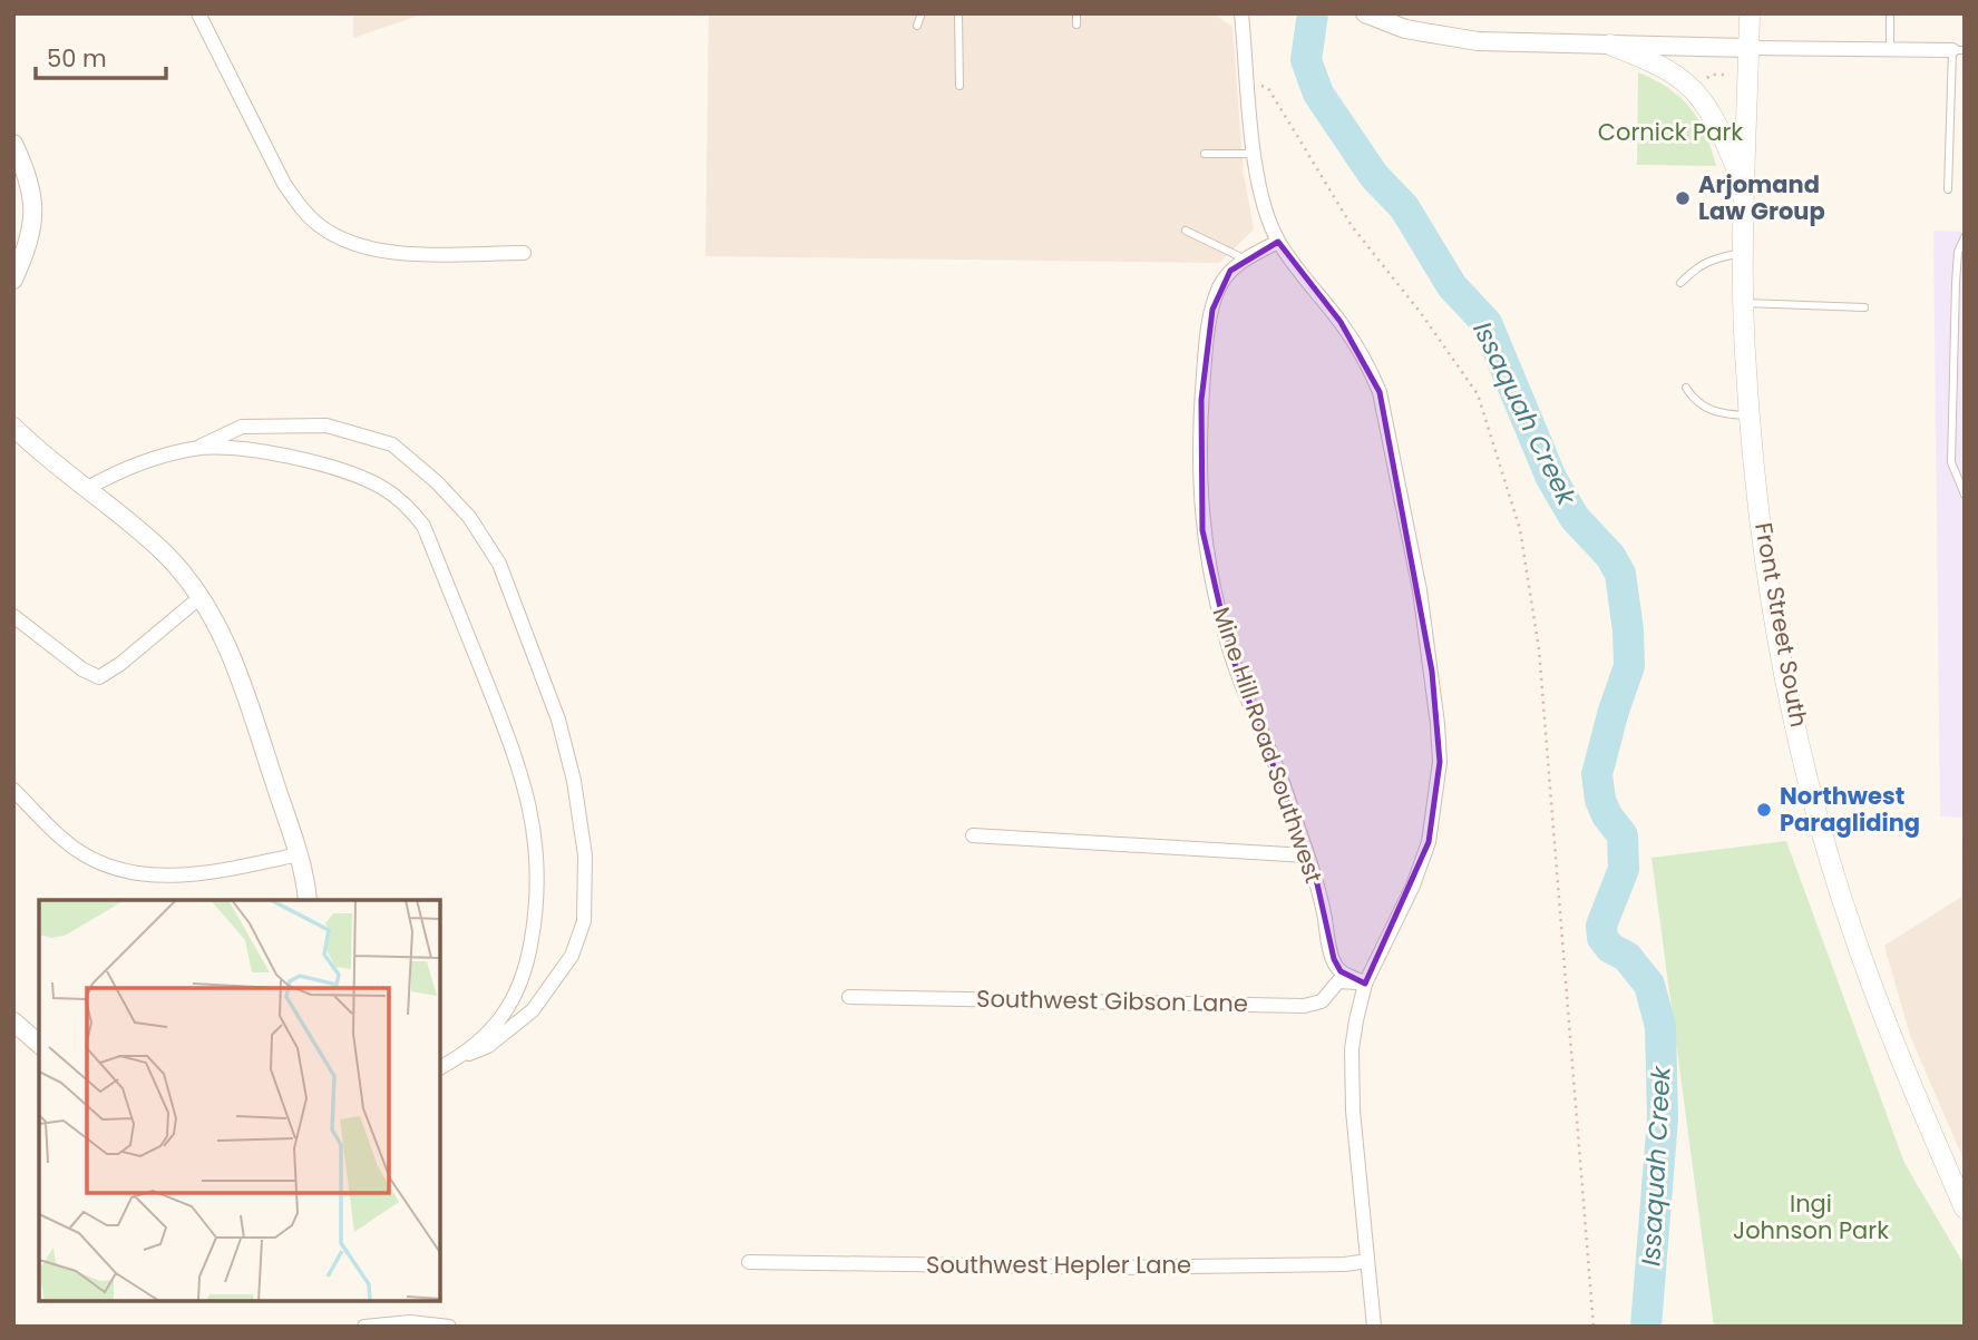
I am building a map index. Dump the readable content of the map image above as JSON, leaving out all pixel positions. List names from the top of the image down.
{
  "streets": {
    "main road": ["Front Street South"],
    "street": ["Mine Hill Road Southwest", "Southwest Gibson Lane", "Southwest Hepler Lane"]
  },
  "crossings": [
    ["Mine Hill Road Southwest", "Southwest Gibson Lane"]
  ],
  "water": ["Issaquah Creek"],
  "parks": ["Cornick Park", "Ingi Johnson Park"],
  "places": ["Arjomand Law Group", "Northwest Paragliding"],
  "scale_bar": "50 m"
}
